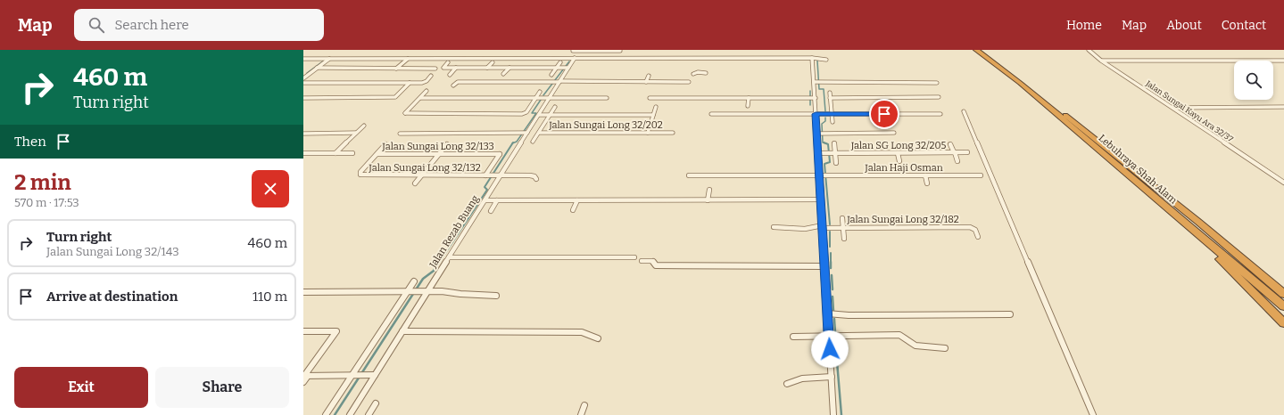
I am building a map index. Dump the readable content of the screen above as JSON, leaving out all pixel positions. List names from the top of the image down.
{
  "streets": {
    "highway": ["Lebuhraya Shah Alam"],
    "street": [
      "Jalan Sungai Kayu Ara 32/37",
      "Jalan Sungai Long 32/202",
      "Jalan SG Long 32/205",
      "Jalan Sungai Long 32/133",
      "Jalan Sungai Long 32/132",
      "Jalan Haji Osman",
      "Jalan Sungai Long 32/182",
      "Jalan Rezab Buang"
    ]
  },
  "crossings": [
    ["Jalan Sungai Long 32/133", "Jalan Sungai Long 32/132"],
    ["Jalan Sungai Long 32/132", "Jalan Rezab Buang"]
  ],
  "page": {
    "header": "Map",
    "search": "Search here",
    "nav": [
      "Home",
      "Map",
      "About",
      "Contact"
    ],
    "turn": ["460 m", "Turn right"],
    "then": "Then",
    "heading": ["2 min", "570 m · 17:53"],
    "list": [
      {
        "name": "Turn right",
        "note": "Jalan Sungai Long 32/143",
        "value": "460 m"
      },
      {
        "name": "Arrive at destination",
        "value": "110 m"
      }
    ],
    "buttons": ["Exit", "Share"]
  }
}
